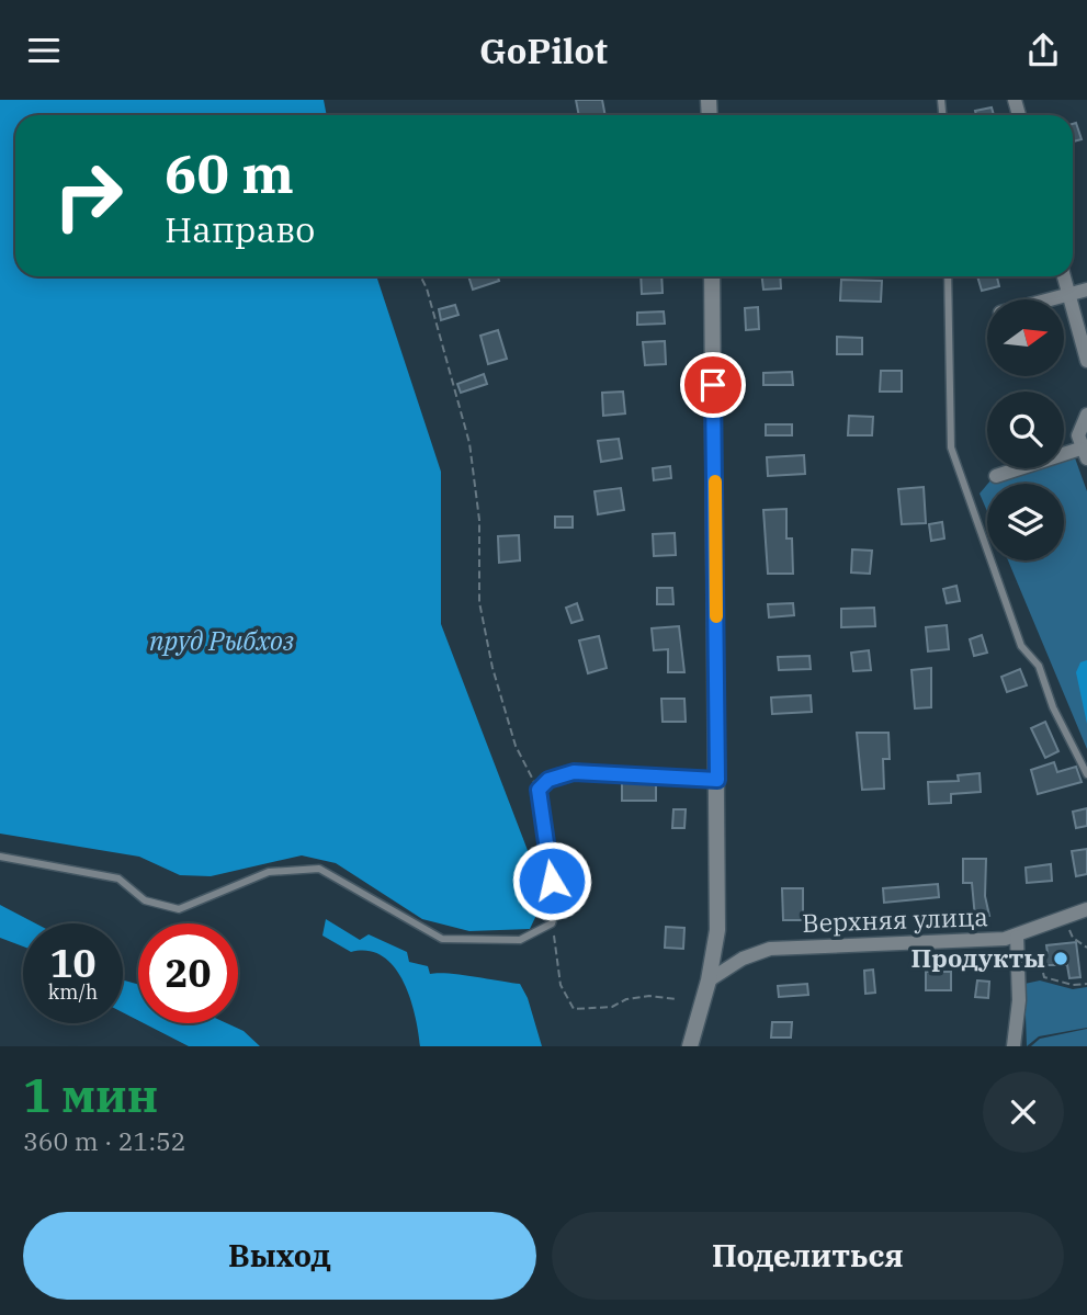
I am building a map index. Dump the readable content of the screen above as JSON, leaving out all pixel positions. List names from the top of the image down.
{
  "streets": {
    "street": ["Верхняя улица"]
  },
  "water": ["пруд Рыбхоз"],
  "places": ["Продукты"],
  "north": "right",
  "page": {
    "header": "GoPilot",
    "turn": ["60 m", "Направо"],
    "speed": "10 km/h",
    "limit": "20",
    "heading": ["1 мин", "360 m · 21:52"],
    "buttons": ["Выход", "Поделиться"]
  }
}
